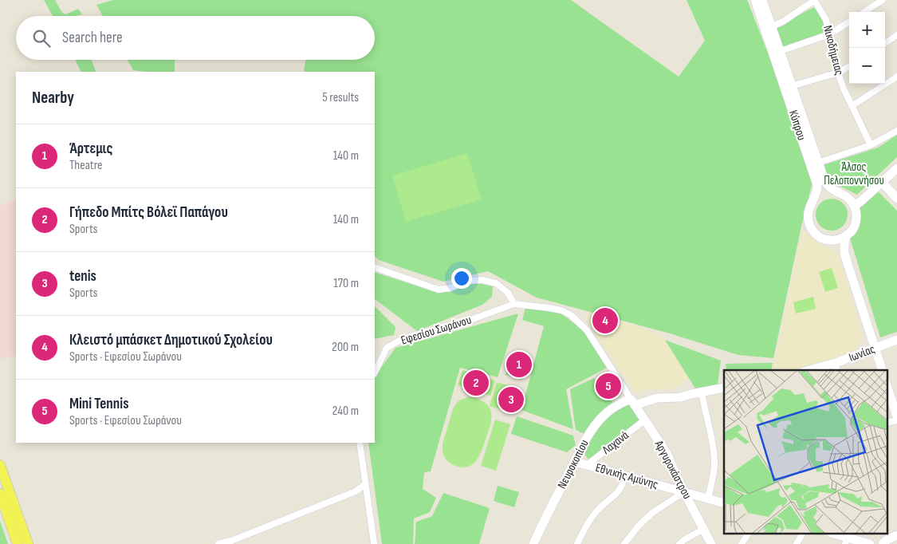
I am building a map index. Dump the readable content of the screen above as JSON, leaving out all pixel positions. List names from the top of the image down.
{
  "streets": {
    "street": [
      "Νικοδήμειας",
      "Κύπρου",
      "Εφεσίου Σωράνου",
      "Ιωνίας",
      "Λαχανά",
      "Νευροκοπίου",
      "Αργυροκάστρου",
      "Εθνικής Αμύνης"
    ]
  },
  "crossings": [
    ["Κύπρου", "Ιωνίας"],
    ["Εφεσίου Σωράνου", "Νευροκοπίου"],
    ["Εφεσίου Σωράνου", "Αργυροκάστρου"],
    ["Λαχανά", "Αργυροκάστρου"],
    ["Λαχανά", "Εθνικής Αμύνης"],
    ["Νευροκοπίου", "Αργυροκάστρου"],
    ["Νευροκοπίου", "Εθνικής Αμύνης"],
    ["Αργυροκάστρου", "Εθνικής Αμύνης"]
  ],
  "parks": ["Άλσος Πελοποννήσου"],
  "page": {
    "map_buttons": ["+", "−"],
    "search": "Search here",
    "heading": ["Nearby", "5 results"],
    "list": [
      {
        "mark": "1",
        "name": "Άρτεμις",
        "note": "Theatre",
        "value": "140 m"
      },
      {
        "mark": "2",
        "name": "Γήπεδο Μπίτς Βόλεϊ Παπάγου",
        "note": "Sports",
        "value": "140 m"
      },
      {
        "mark": "3",
        "name": "tenis",
        "note": "Sports",
        "value": "170 m"
      },
      {
        "mark": "4",
        "name": "Κλειστό μπάσκετ Δημοτικού Σχολείου",
        "note": "Sports · Εφεσίου Σωράνου",
        "value": "200 m"
      },
      {
        "mark": "5",
        "name": "Mini Tennis",
        "note": "Sports · Εφεσίου Σωράνου",
        "value": "240 m"
      }
    ],
    "pins": [
      "4",
      "1",
      "2",
      "5",
      "3"
    ]
  }
}
